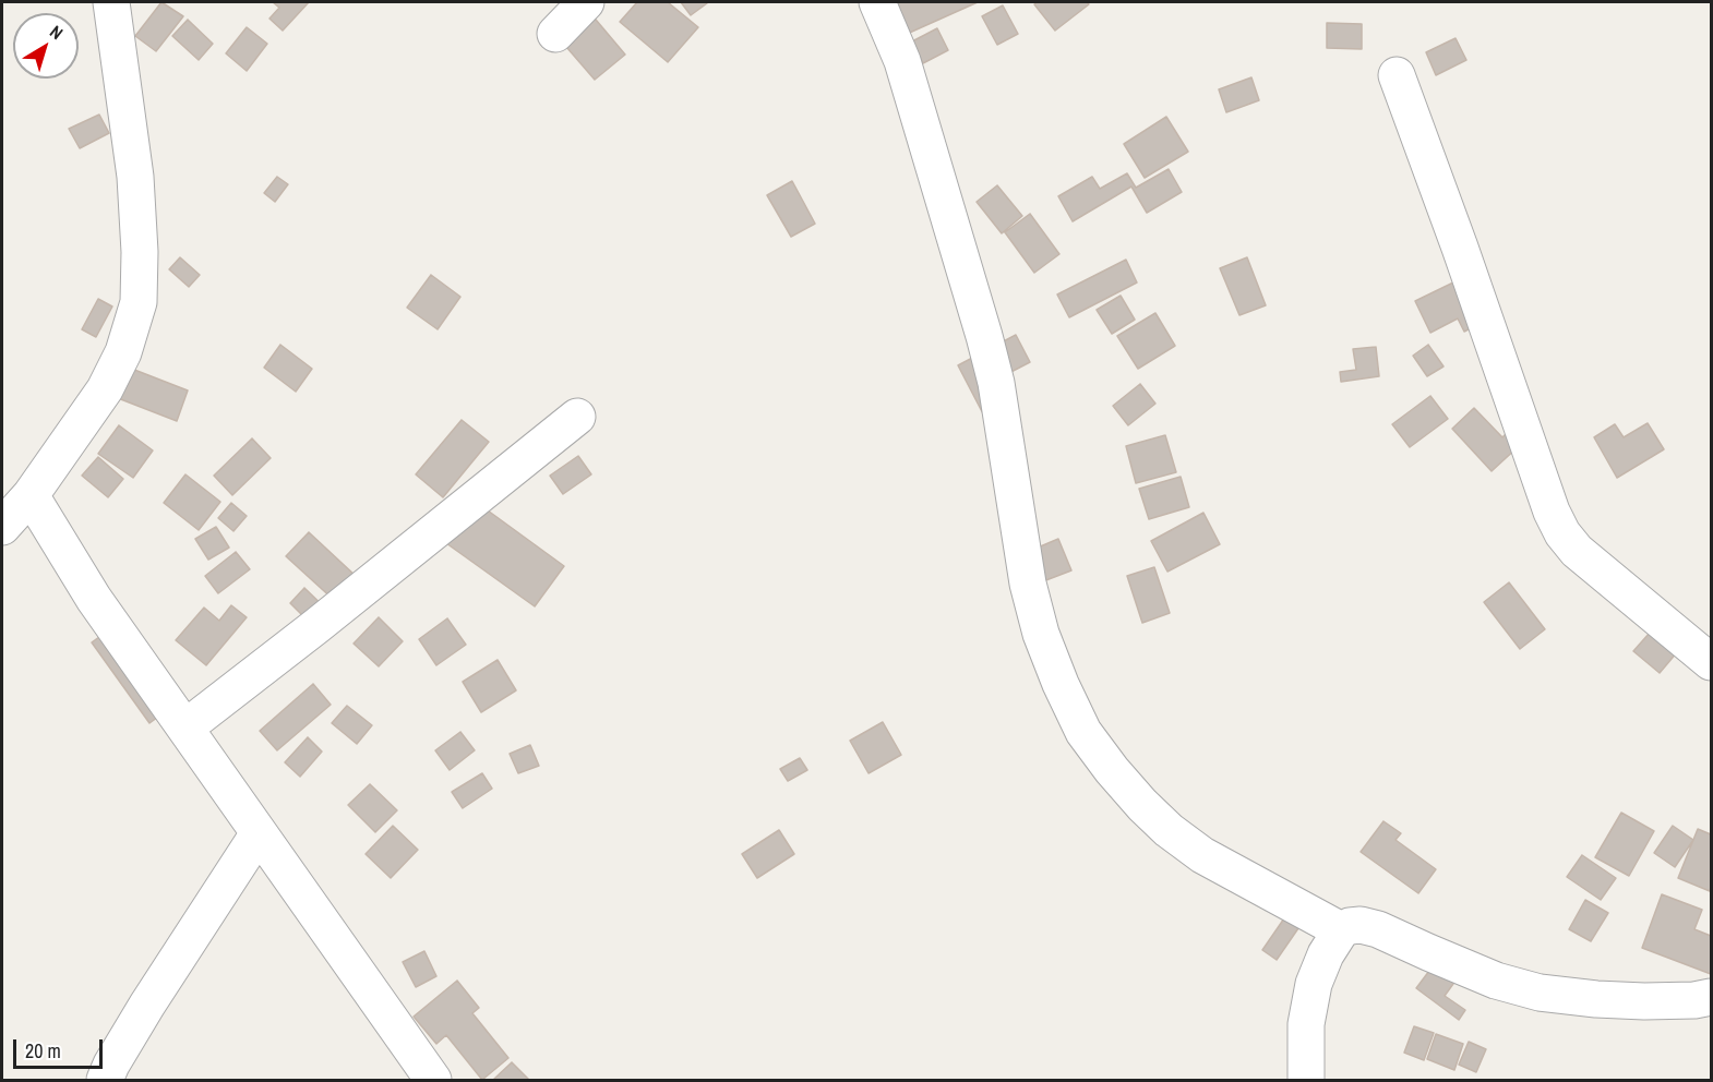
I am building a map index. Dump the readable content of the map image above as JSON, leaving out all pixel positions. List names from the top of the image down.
{
  "scale_bar": "20 m",
  "north": "top right"
}
